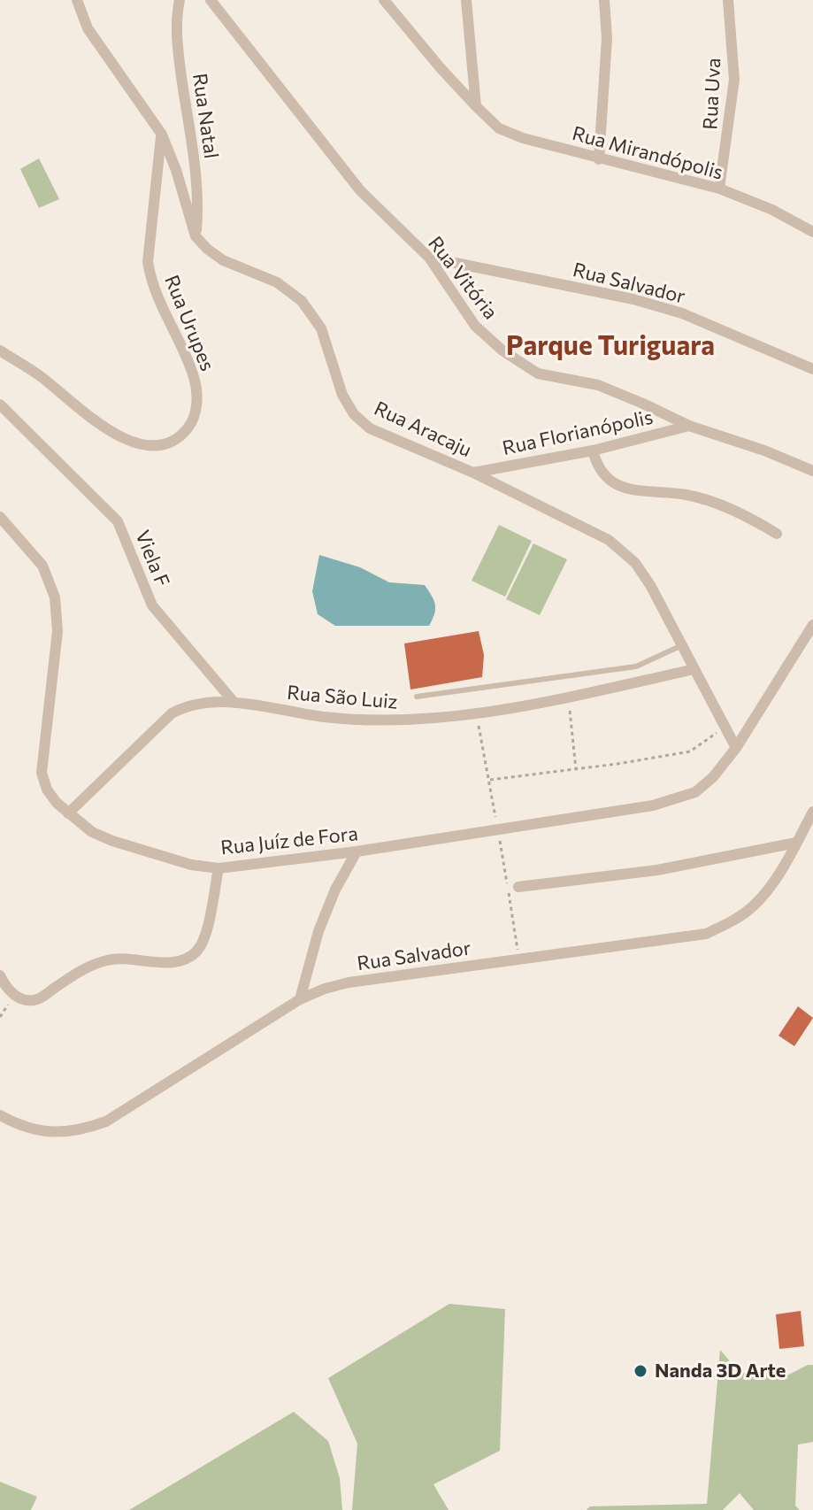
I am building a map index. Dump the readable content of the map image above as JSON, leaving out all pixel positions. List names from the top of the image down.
{
  "streets": {
    "street": [
      "Rua Uva",
      "Rua Natal",
      "Rua Mirandópolis",
      "Rua Vitória",
      "Rua Salvador",
      "Rua Urupes",
      "Rua Aracaju",
      "Rua Florianópolis",
      "Viela F",
      "Rua São Luiz",
      "Rua Juíz de Fora"
    ]
  },
  "crossings": [
    ["Rua Uva", "Rua Mirandópolis"],
    ["Rua Natal", "Rua Aracaju"],
    ["Rua Vitória", "Rua Salvador"],
    ["Rua Vitória", "Rua Florianópolis"],
    ["Rua Aracaju", "Rua Florianópolis"],
    ["Rua Aracaju", "Rua São Luiz"],
    ["Rua Aracaju", "Rua Juíz de Fora"],
    ["Viela F", "Rua São Luiz"],
    ["Rua São Luiz", "Rua Juíz de Fora"]
  ],
  "districts": ["Parque Turiguara"],
  "places": ["Nanda 3D Arte"]
}
